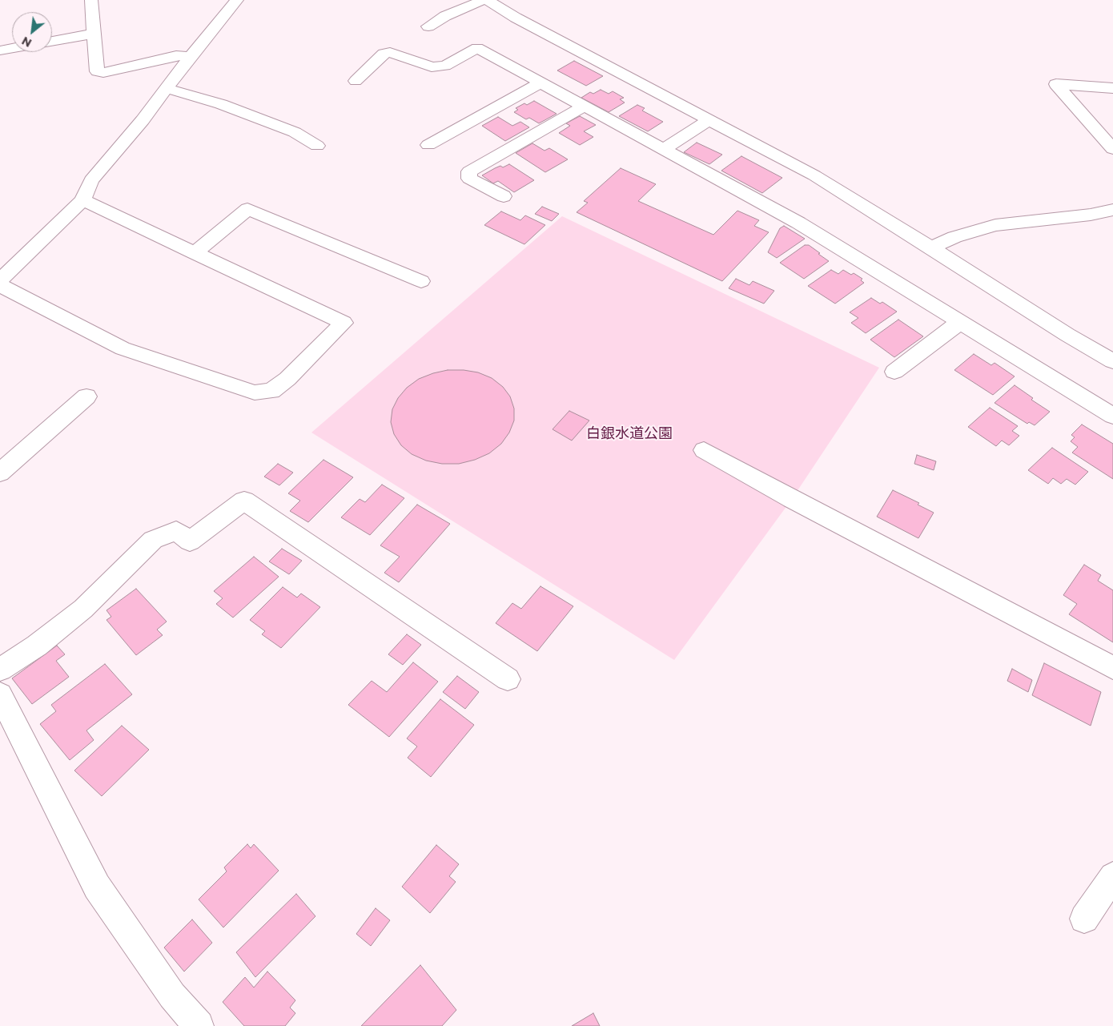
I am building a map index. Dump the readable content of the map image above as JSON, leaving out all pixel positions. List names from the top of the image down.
{
  "parks": ["白銀水道公園"],
  "north": "bottom left"
}
